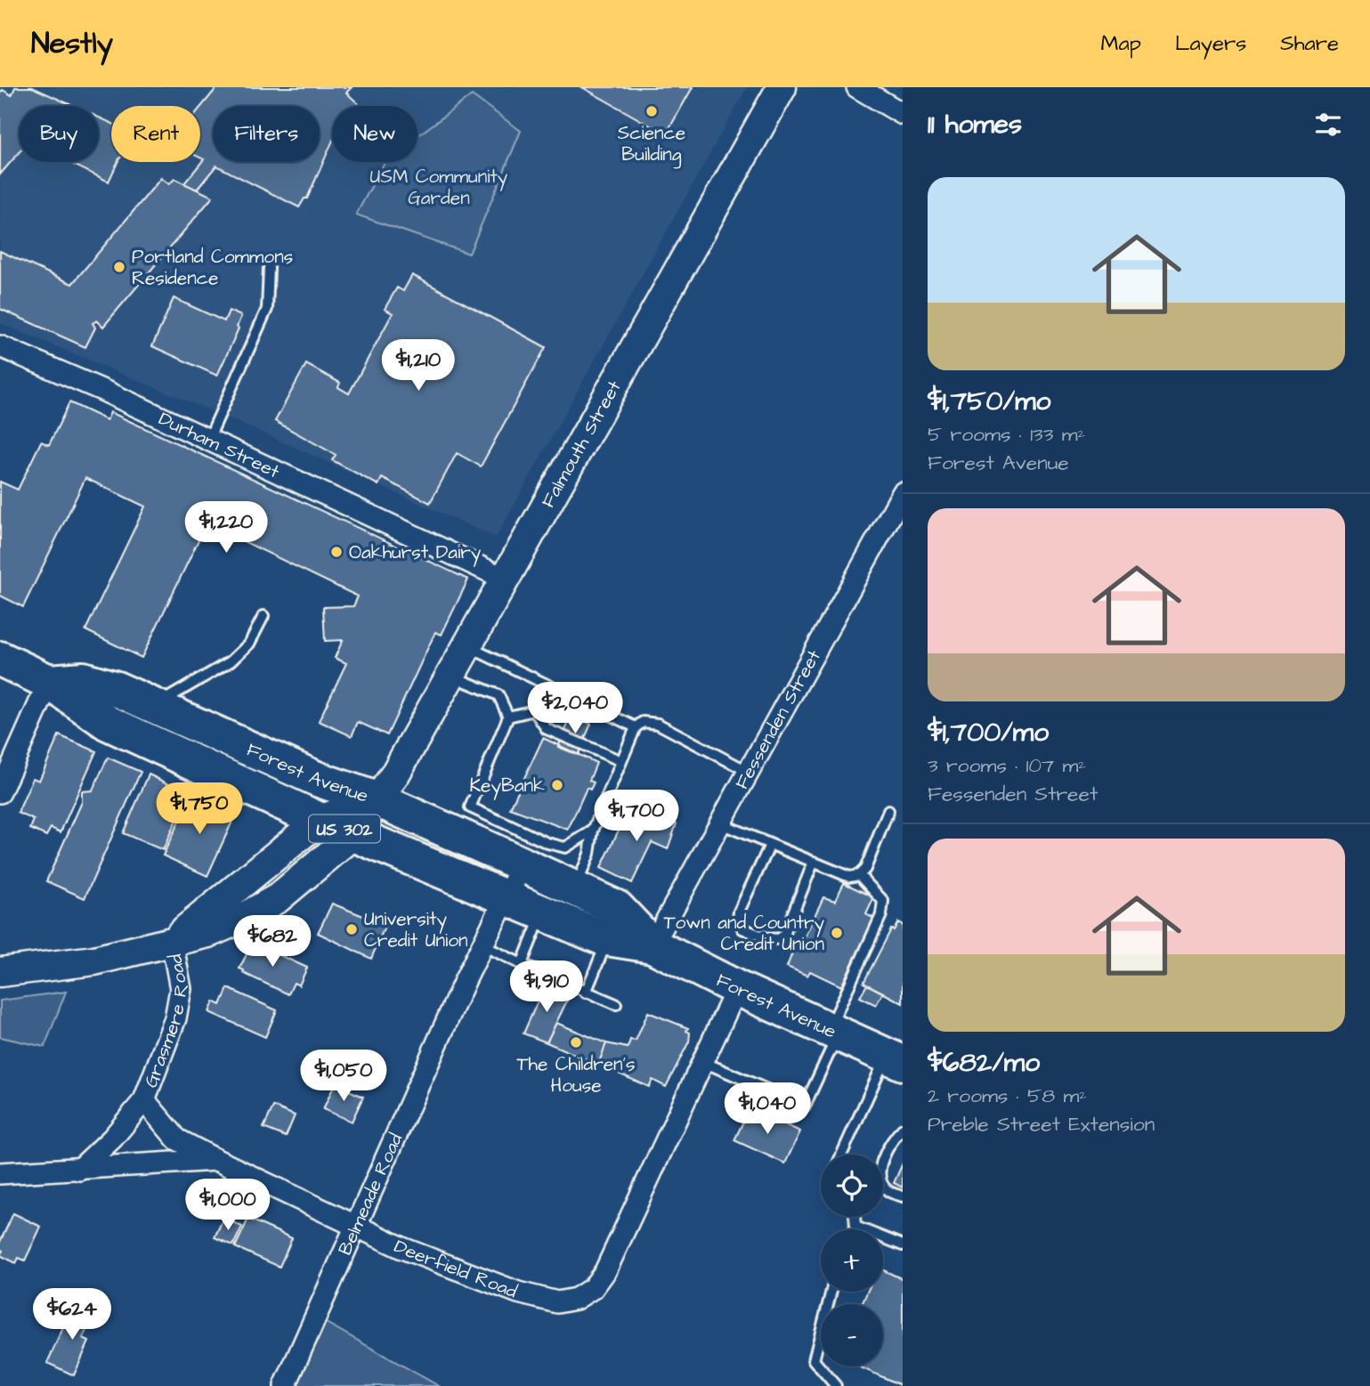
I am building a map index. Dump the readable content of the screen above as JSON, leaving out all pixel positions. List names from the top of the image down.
{
  "streets": {
    "highway": ["Forest Avenue", "US 302"],
    "main road": ["Falmouth Street"],
    "street": [
      "Durham Street",
      "Fessenden Street",
      "Grasmere Road",
      "Belmeade Road",
      "Deerfield Road"
    ]
  },
  "crossings": [
    ["Falmouth Street", "Durham Street"],
    ["Falmouth Street", "Forest Avenue"],
    ["Falmouth Street", "Grasmere Road"],
    ["Fessenden Street", "Forest Avenue"],
    ["Forest Avenue", "Belmeade Road"],
    ["Forest Avenue", "Deerfield Road"],
    ["Grasmere Road", "Deerfield Road"],
    ["Belmeade Road", "Deerfield Road"]
  ],
  "parks": ["USM Community Garden"],
  "places": [
    "Science Building",
    "Portland Commons Residence",
    "Oakhurst Dairy",
    "KeyBank",
    "University Credit Union",
    "Town and Country Credit Union",
    "The Children's House"
  ],
  "page": {
    "header": "Nestly",
    "nav": ["Map", "Layers", "Share"],
    "heading": "11 homes",
    "chip": [
      "Buy",
      "Rent",
      "Filters",
      "New"
    ],
    "list": [
      {
        "name": "$1,750/mo",
        "note": "5 rooms · 133 m² · Forest Avenue"
      },
      {
        "name": "$1,700/mo",
        "note": "3 rooms · 107 m² · Fessenden Street"
      },
      {
        "name": "$682/mo",
        "note": "2 rooms · 58 m² · Preble Street Extension"
      }
    ],
    "price": [
      "$1,210",
      "$1,220",
      "$2,040",
      "$1,750",
      "$1,700",
      "$682",
      "$1,910",
      "$1,050",
      "$1,040",
      "$1,000",
      "$624"
    ],
    "map_buttons": ["+", "−"]
  }
}
